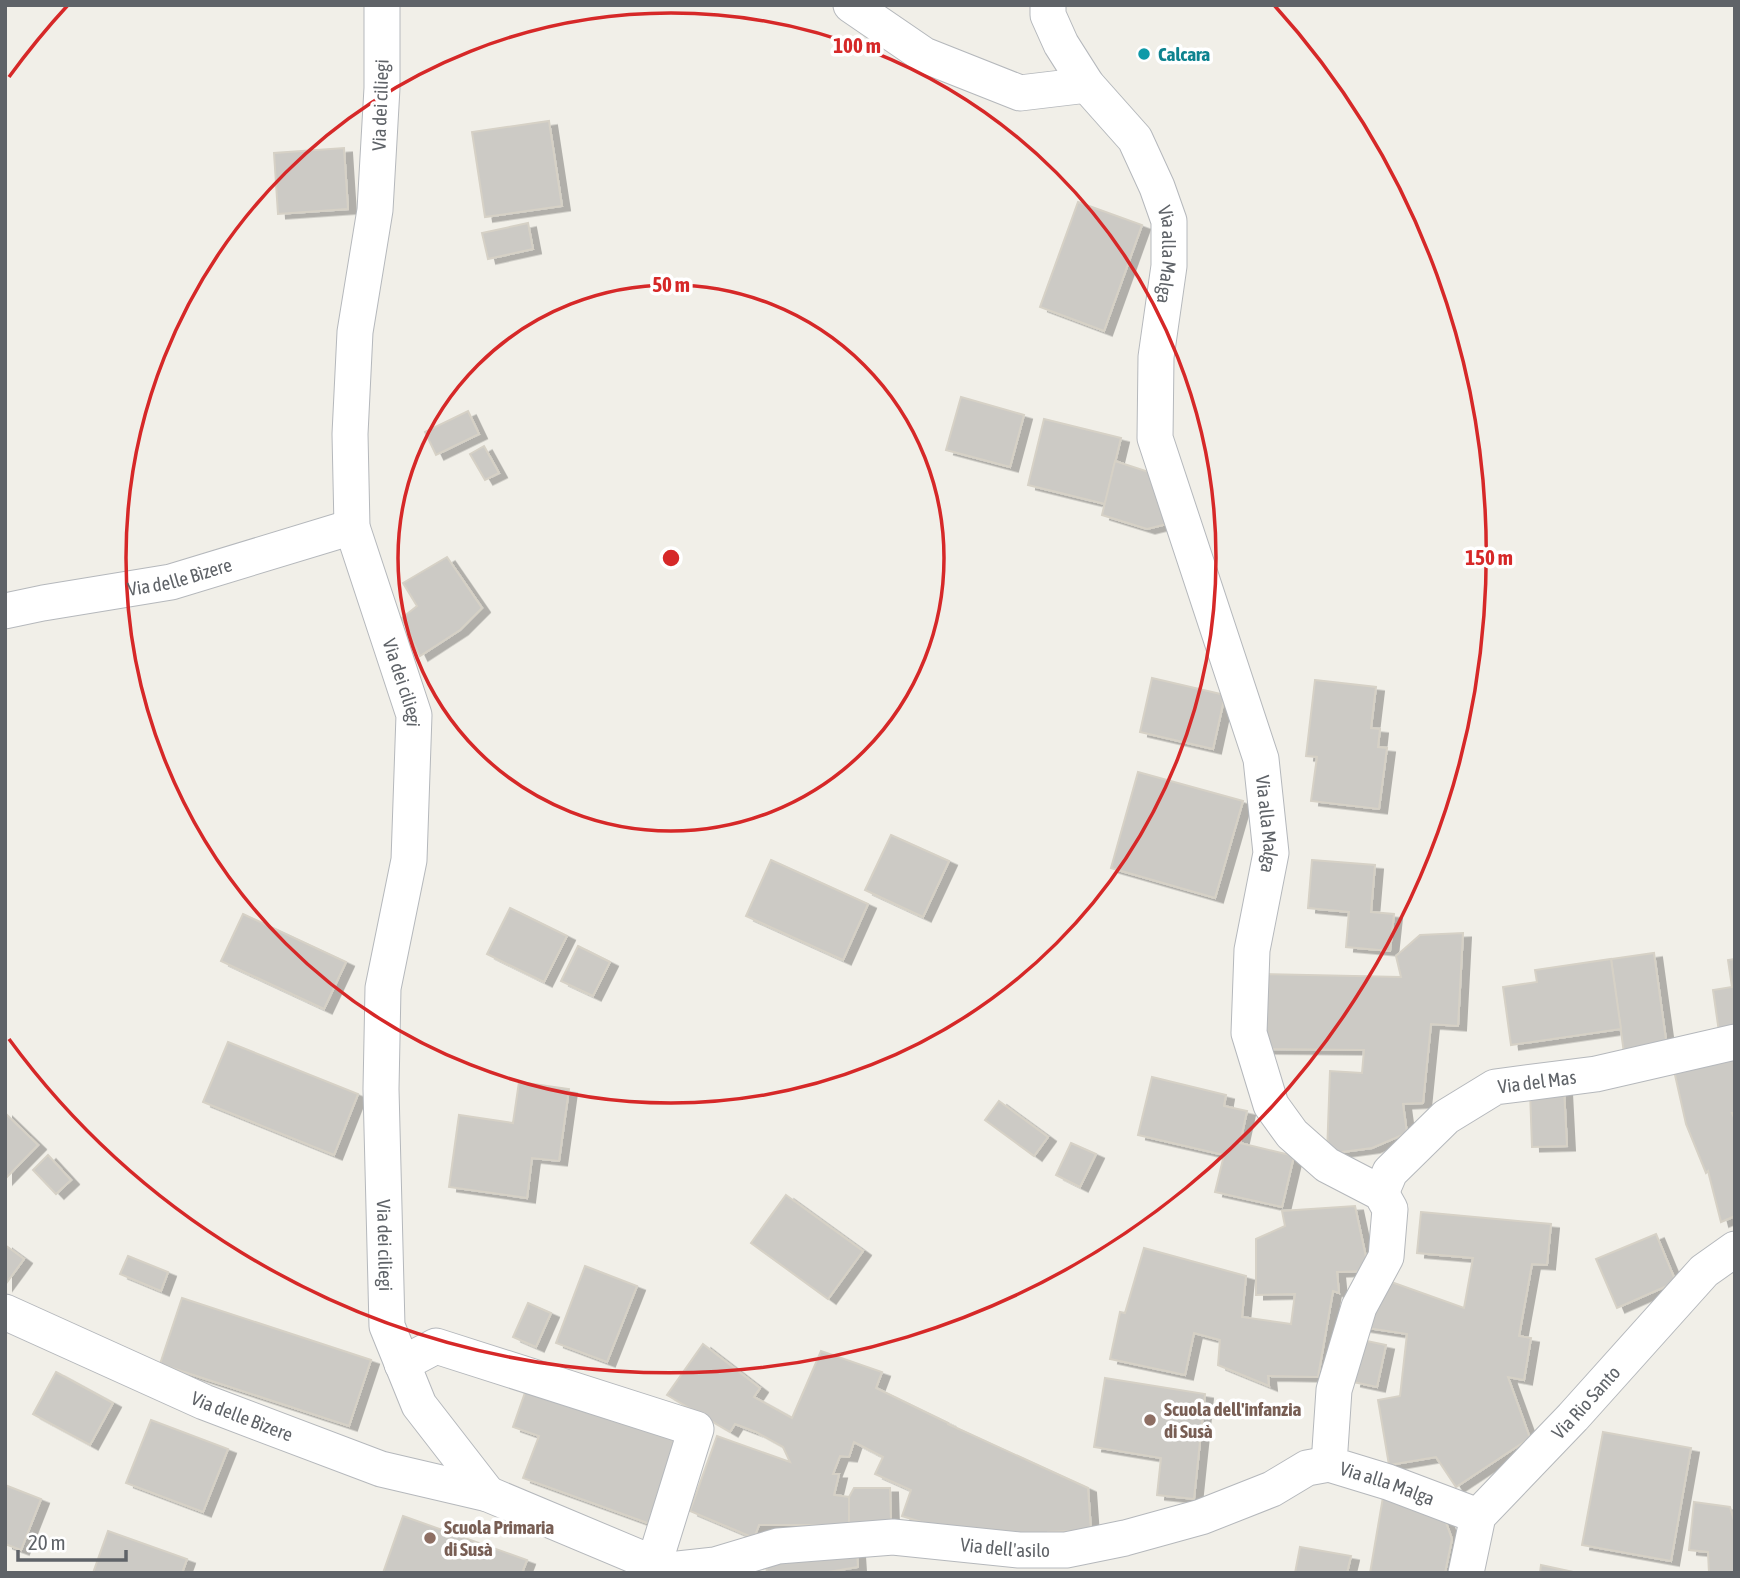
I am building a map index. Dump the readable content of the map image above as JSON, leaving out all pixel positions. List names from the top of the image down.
{
  "streets": {
    "street": [
      "Via dei ciliegi",
      "Via alla Malga",
      "Via delle Bìzere",
      "Via del Mas",
      "Via Rio Santo",
      "Via dell'asilo"
    ]
  },
  "crossings": [
    ["Via dei ciliegi", "Via delle Bìzere"],
    ["Via dei ciliegi", "Via dell'asilo"],
    ["Via alla Malga", "Via del Mas"],
    ["Via alla Malga", "Via Rio Santo"],
    ["Via alla Malga", "Via dell'asilo"]
  ],
  "places": ["Calcara", "Scuola dell'infanzia di Susà", "Scuola Primaria di Susà"],
  "scale_bar": "20 m",
  "rings": ["100 m", "50 m", "150 m"]
}
